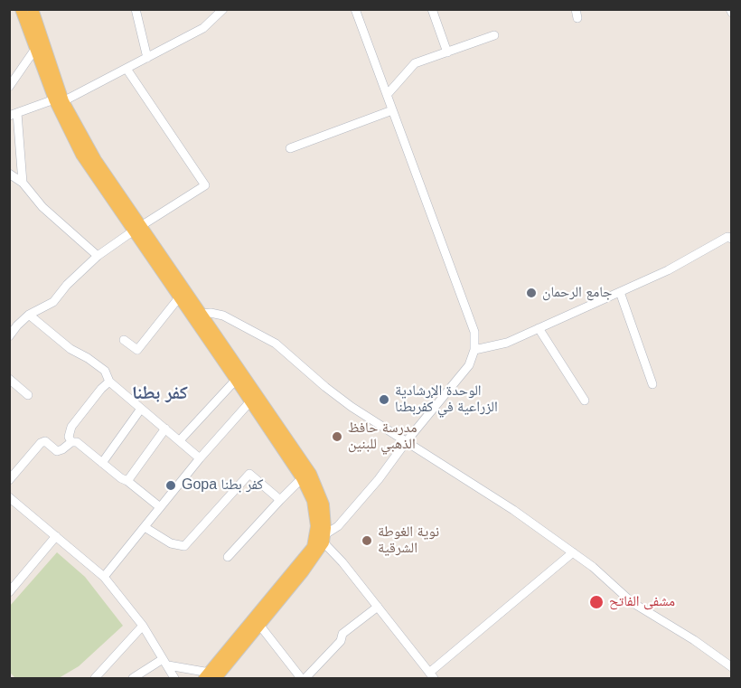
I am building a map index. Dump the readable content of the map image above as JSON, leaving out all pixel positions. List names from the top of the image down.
{
  "districts": ["كفر بطنا"],
  "places": [
    "جامع الرحمان",
    "الوحدة الإرشادية الزراعية في كفربطنا",
    "مدرسة حافظ الذهبي للبنين",
    "Gopa كفر بطنا",
    "نوية الغوطة الشرقية",
    "مشفى الفاتح"
  ]
}
